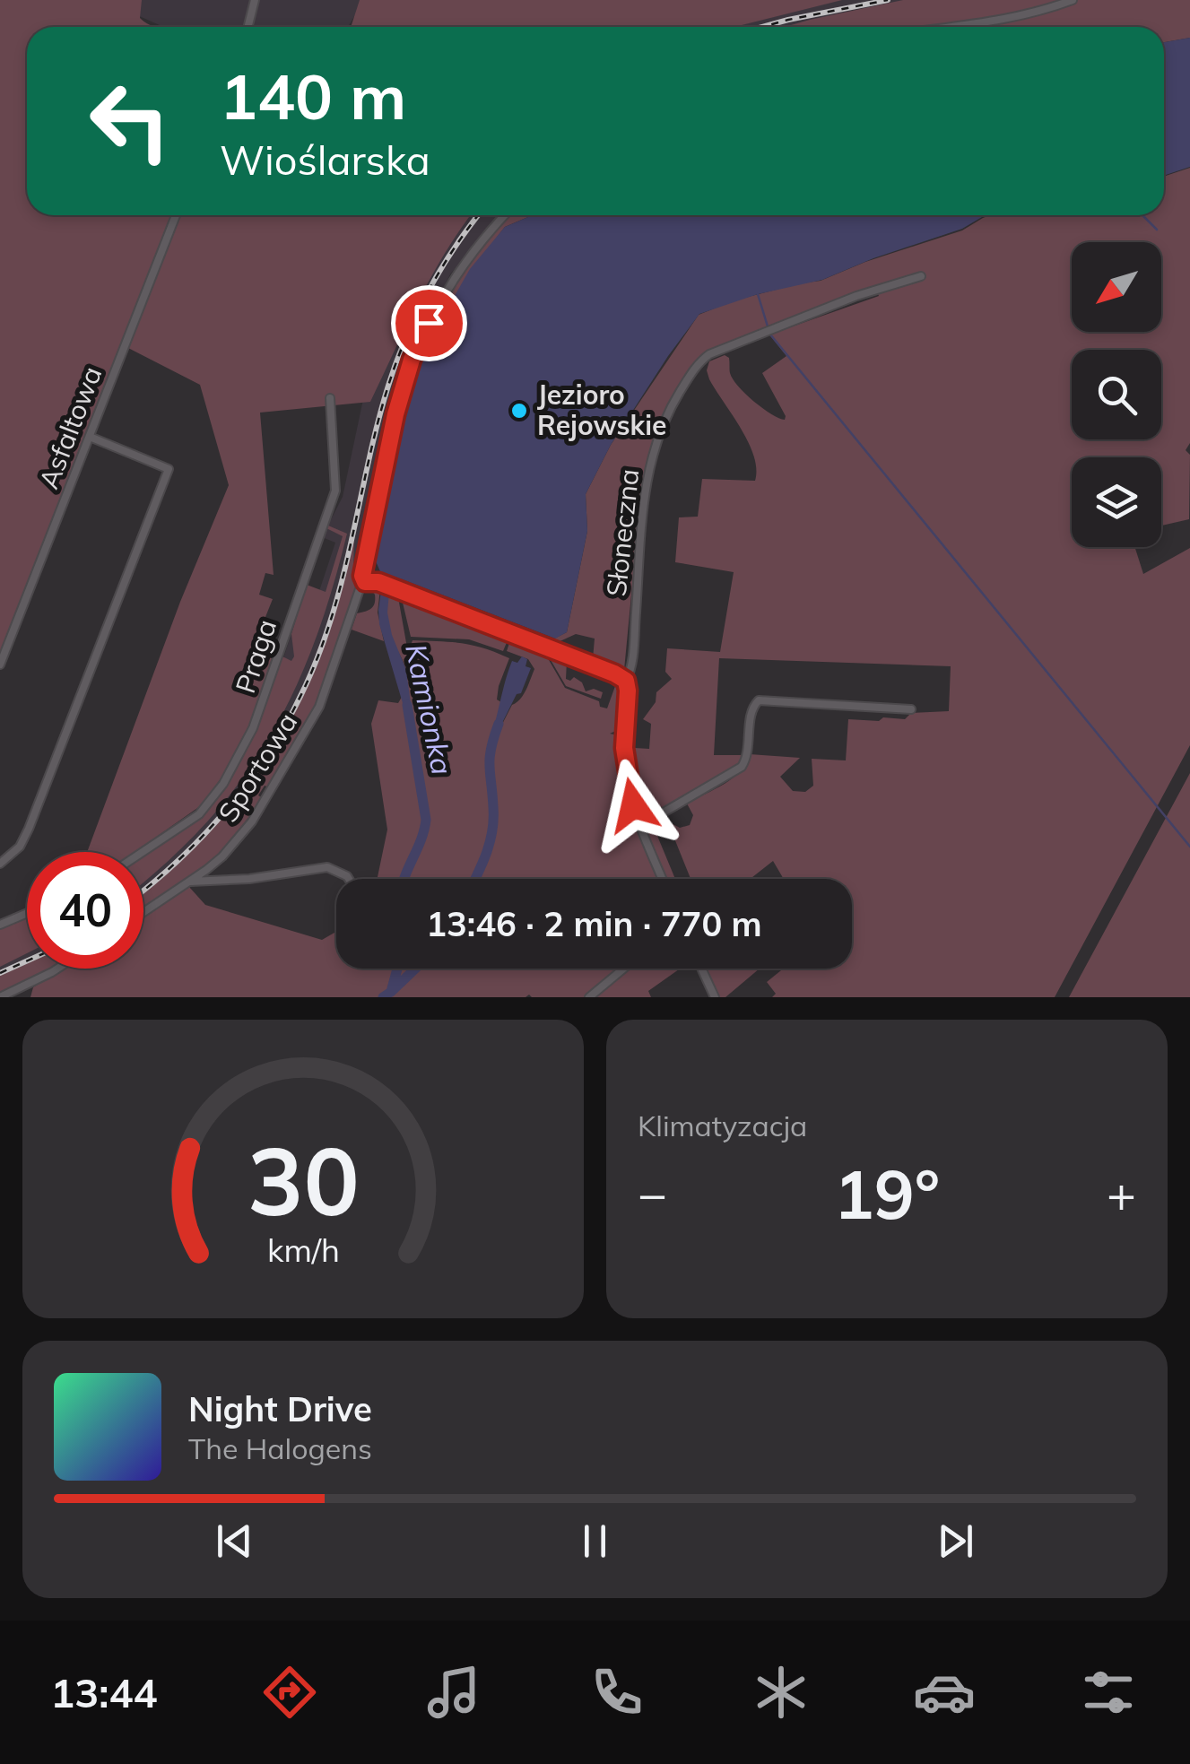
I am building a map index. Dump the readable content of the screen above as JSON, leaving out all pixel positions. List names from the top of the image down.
{
  "streets": {
    "street": [
      "Asfaltowa",
      "Słoneczna",
      "Praga",
      "Sportowa"
    ]
  },
  "water": ["Kamionka"],
  "places": ["Jezioro Rejowskie"],
  "north": "bottom left",
  "page": {
    "turn": ["140 m", "Wioślarska"],
    "limit": "40",
    "trip": "13:46 · 2 min · 770 m",
    "tile": "Klimatyzacja",
    "heat": ["−", "19°", "+"],
    "song": ["Night Drive", "The Halogens"],
    "tabs": "13:44",
    "gauge": ["30", "km/h"]
  }
}
